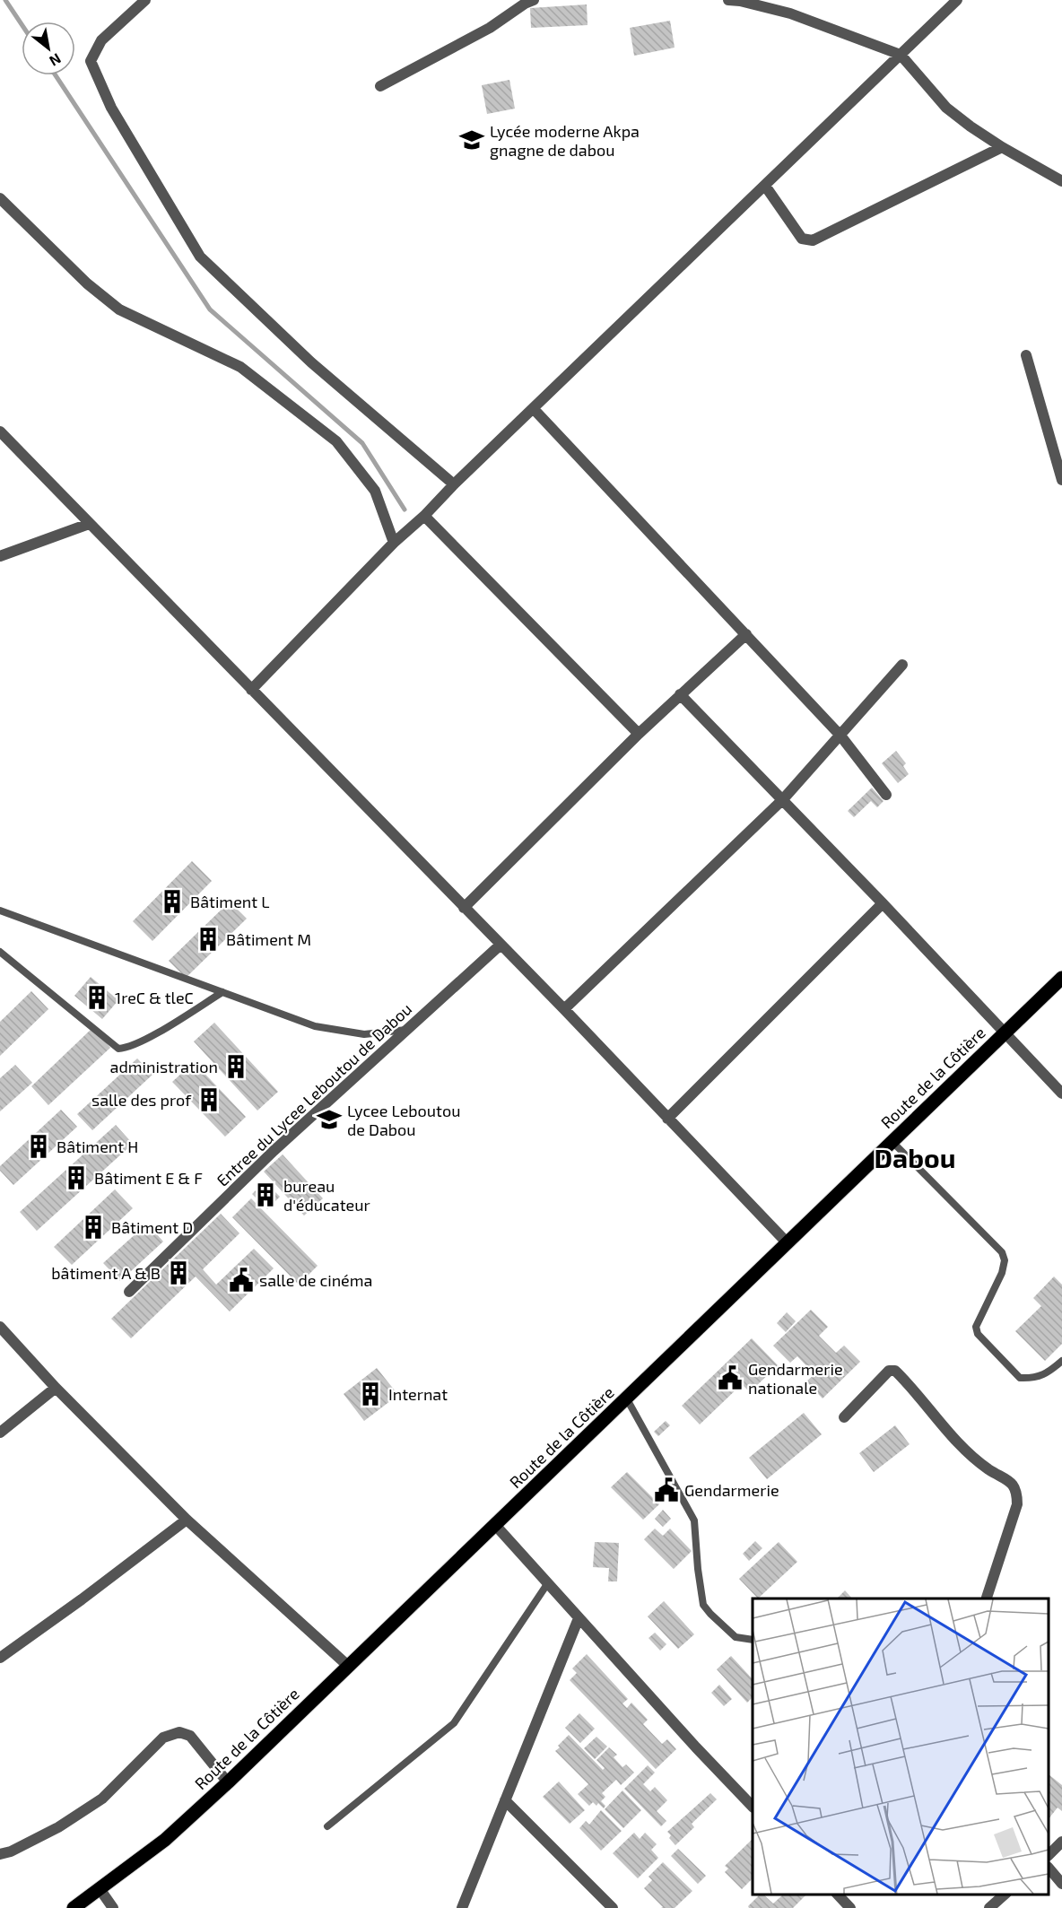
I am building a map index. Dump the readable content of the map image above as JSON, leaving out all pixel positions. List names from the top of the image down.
{
  "streets": {
    "main road": ["Route de la Côtière"],
    "street": ["Entree du Lycee Leboutou de Dabou"]
  },
  "districts": ["Dabou"],
  "places": {
    "school or university": ["Lycée moderne Akpa gnagne de dabou", "Lycee Leboutou de Dabou"],
    "building": [
      "Bâtiment L",
      "Bâtiment M",
      "1reC & tleC",
      "administration",
      "salle des prof",
      "Bâtiment H",
      "Bâtiment E & F",
      "bureau d'éducateur",
      "Bâtiment D",
      "bâtiment A & B",
      "Internat"
    ],
    "public building": ["salle de cinéma", "Gendarmerie nationale", "Gendarmerie"]
  },
  "north": "bottom right"
}
